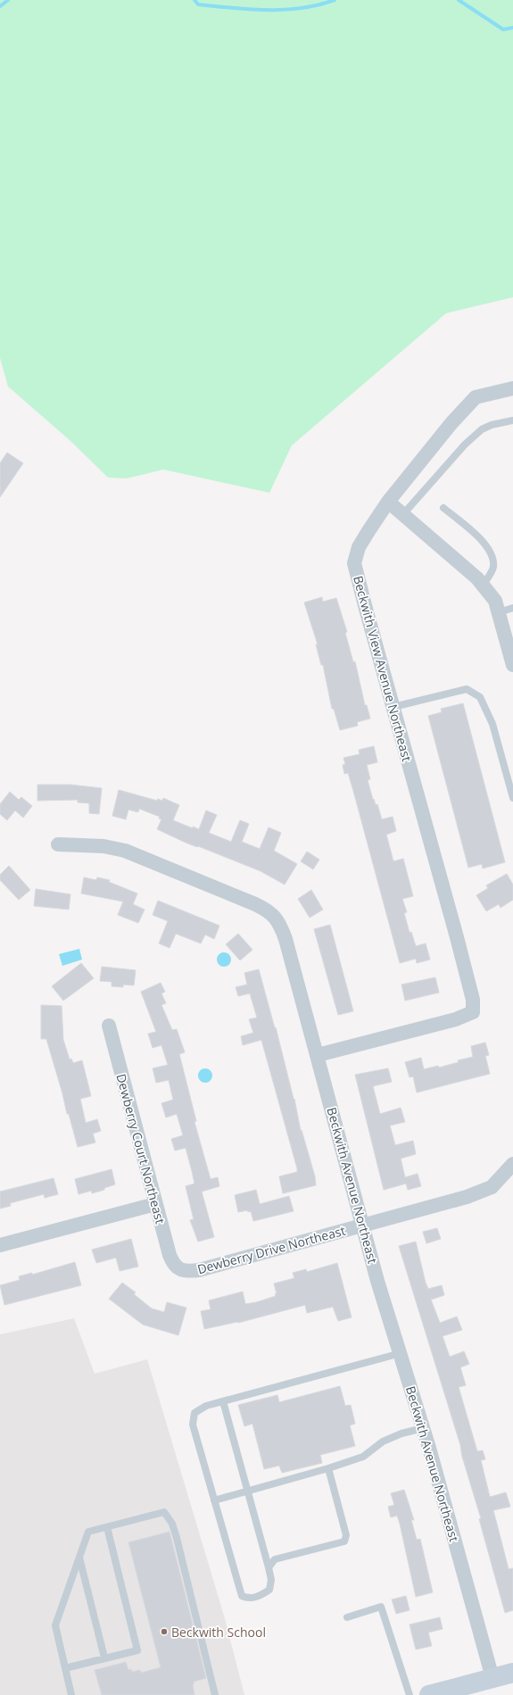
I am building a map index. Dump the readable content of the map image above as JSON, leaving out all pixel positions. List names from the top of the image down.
{
  "streets": {
    "street": [
      "Beckwith View Avenue Northeast",
      "Dewberry Court Northeast",
      "Beckwith Avenue Northeast",
      "Dewberry Drive Northeast"
    ]
  },
  "crossings": [
    ["Beckwith View Avenue Northeast", "Beckwith Avenue Northeast"],
    ["Dewberry Court Northeast", "Dewberry Drive Northeast"],
    ["Beckwith Avenue Northeast", "Dewberry Drive Northeast"]
  ],
  "places": ["Beckwith School"]
}
